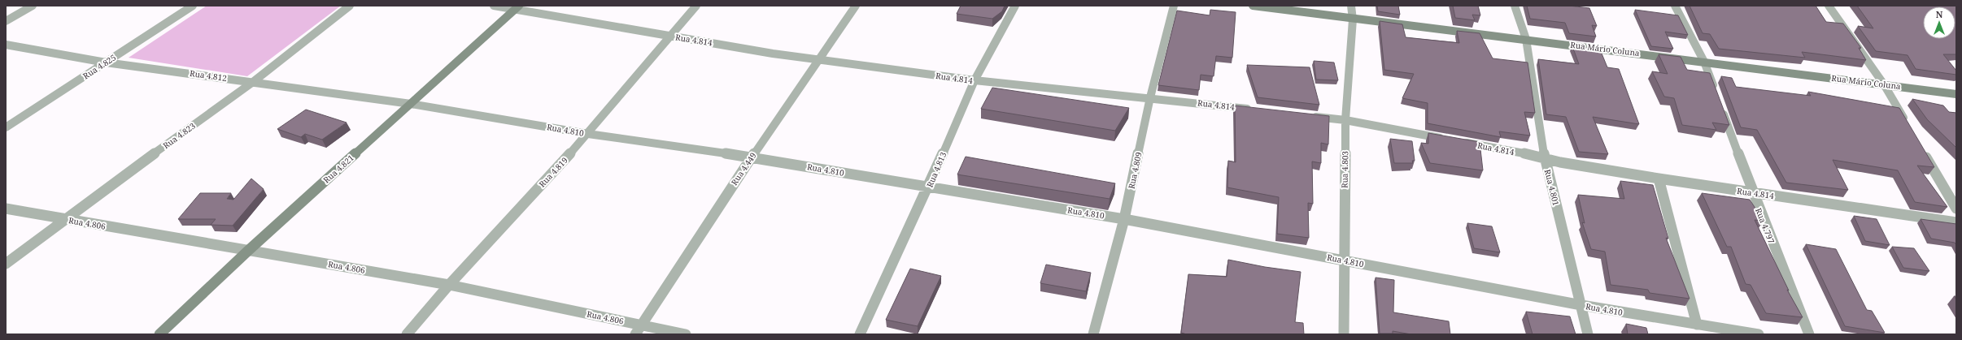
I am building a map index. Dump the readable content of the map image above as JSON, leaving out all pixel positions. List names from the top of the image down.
{
  "streets": {
    "main road": ["Rua Mário Coluna", "Rua 4.821"],
    "street": [
      "Rua 4.814",
      "Rua 4.825",
      "Rua 4.812",
      "Rua 4.810",
      "Rua 4.823",
      "Rua 4.449",
      "Rua 4.813",
      "Rua 4.803",
      "Rua 4.809",
      "Rua 4.819",
      "Rua 4.801",
      "Rua 4.806",
      "Rua 4.797"
    ]
  },
  "crossings": [
    ["Rua 4.814", "Rua 4.821"],
    ["Rua 4.814", "Rua 4.449"],
    ["Rua 4.814", "Rua 4.813"],
    ["Rua 4.814", "Rua 4.803"],
    ["Rua 4.814", "Rua 4.809"],
    ["Rua 4.814", "Rua 4.819"],
    ["Rua 4.814", "Rua 4.801"],
    ["Rua 4.814", "Rua 4.797"],
    ["Rua Mário Coluna", "Rua 4.803"],
    ["Rua Mário Coluna", "Rua 4.801"],
    ["Rua Mário Coluna", "Rua 4.797"],
    ["Rua 4.825", "Rua 4.812"],
    ["Rua 4.812", "Rua 4.810"],
    ["Rua 4.812", "Rua 4.823"],
    ["Rua 4.812", "Rua 4.821"],
    ["Rua 4.810", "Rua 4.821"],
    ["Rua 4.810", "Rua 4.449"],
    ["Rua 4.810", "Rua 4.813"],
    ["Rua 4.810", "Rua 4.803"],
    ["Rua 4.810", "Rua 4.809"],
    ["Rua 4.810", "Rua 4.819"],
    ["Rua 4.810", "Rua 4.801"],
    ["Rua 4.823", "Rua 4.806"],
    ["Rua 4.821", "Rua 4.806"],
    ["Rua 4.449", "Rua 4.806"],
    ["Rua 4.819", "Rua 4.806"]
  ],
  "north": "top"
}
